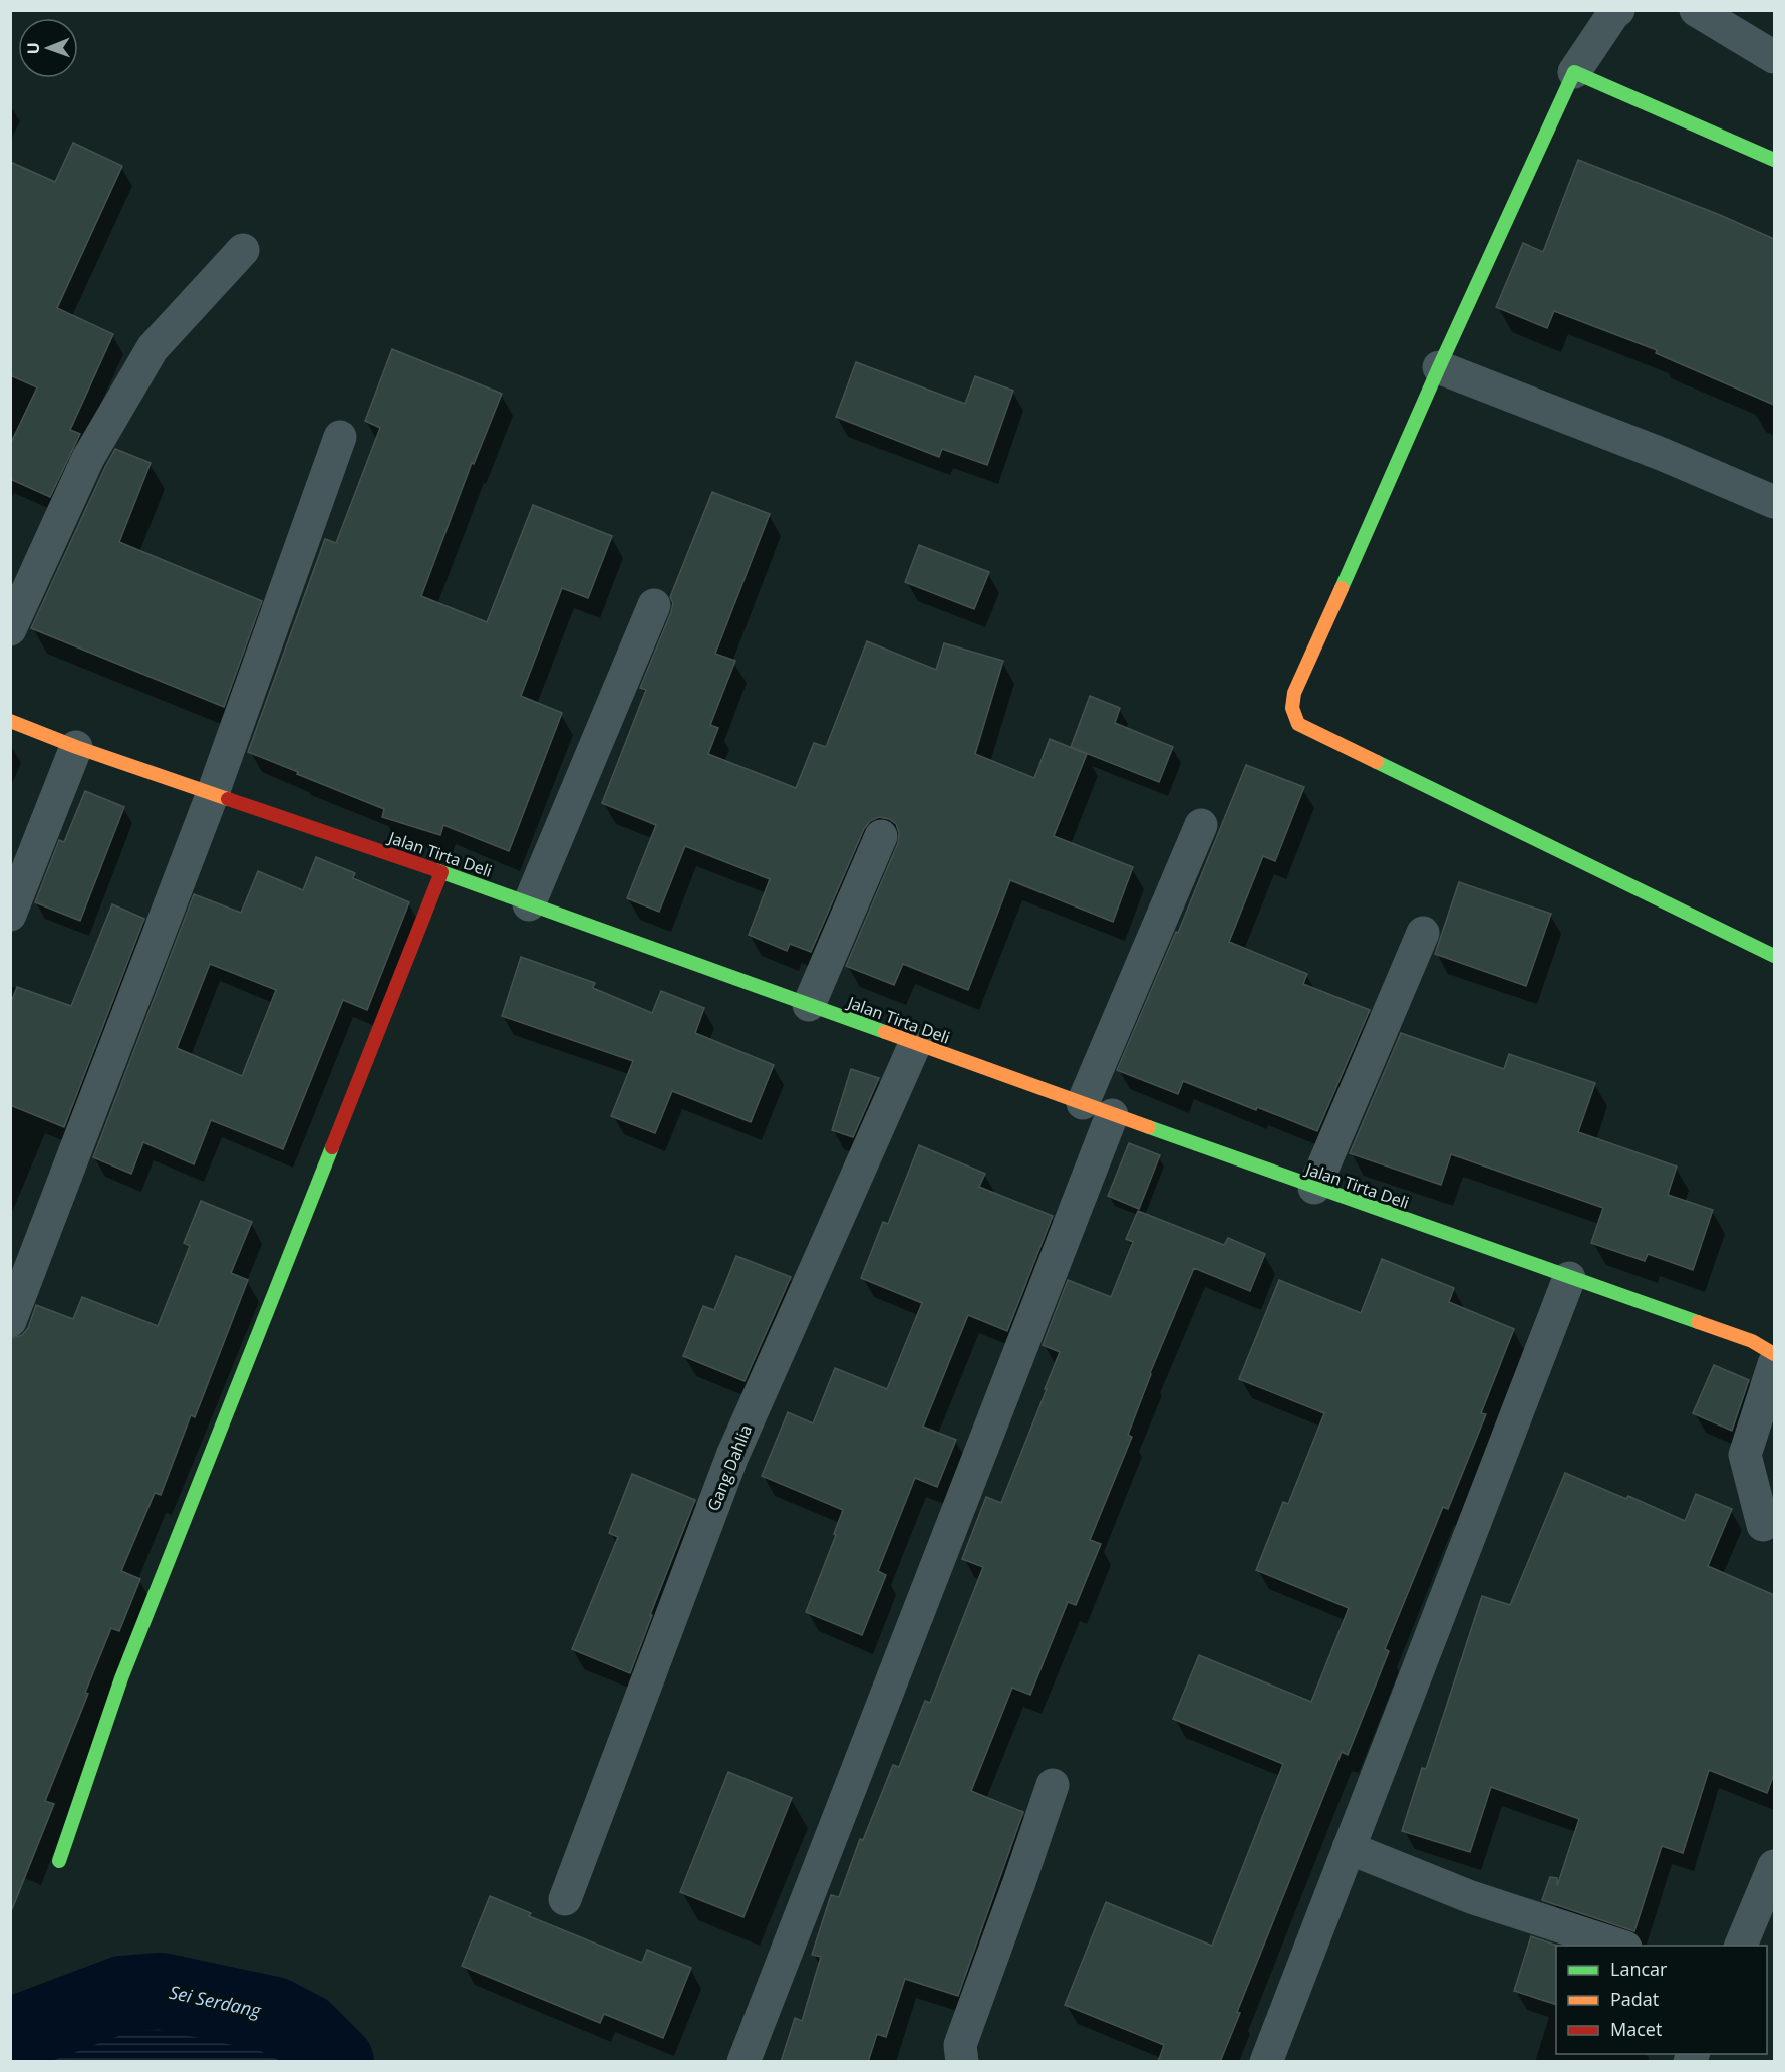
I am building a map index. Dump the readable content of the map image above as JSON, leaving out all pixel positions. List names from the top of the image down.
{
  "streets": {
    "street": ["Jalan Tirta Deli", "Gang Dahlia"]
  },
  "crossings": [
    ["Jalan Tirta Deli", "Gang Dahlia"]
  ],
  "water": ["Sei Serdang"],
  "legend": ["Lancar", "Padat", "Macet"],
  "north": "left"
}
